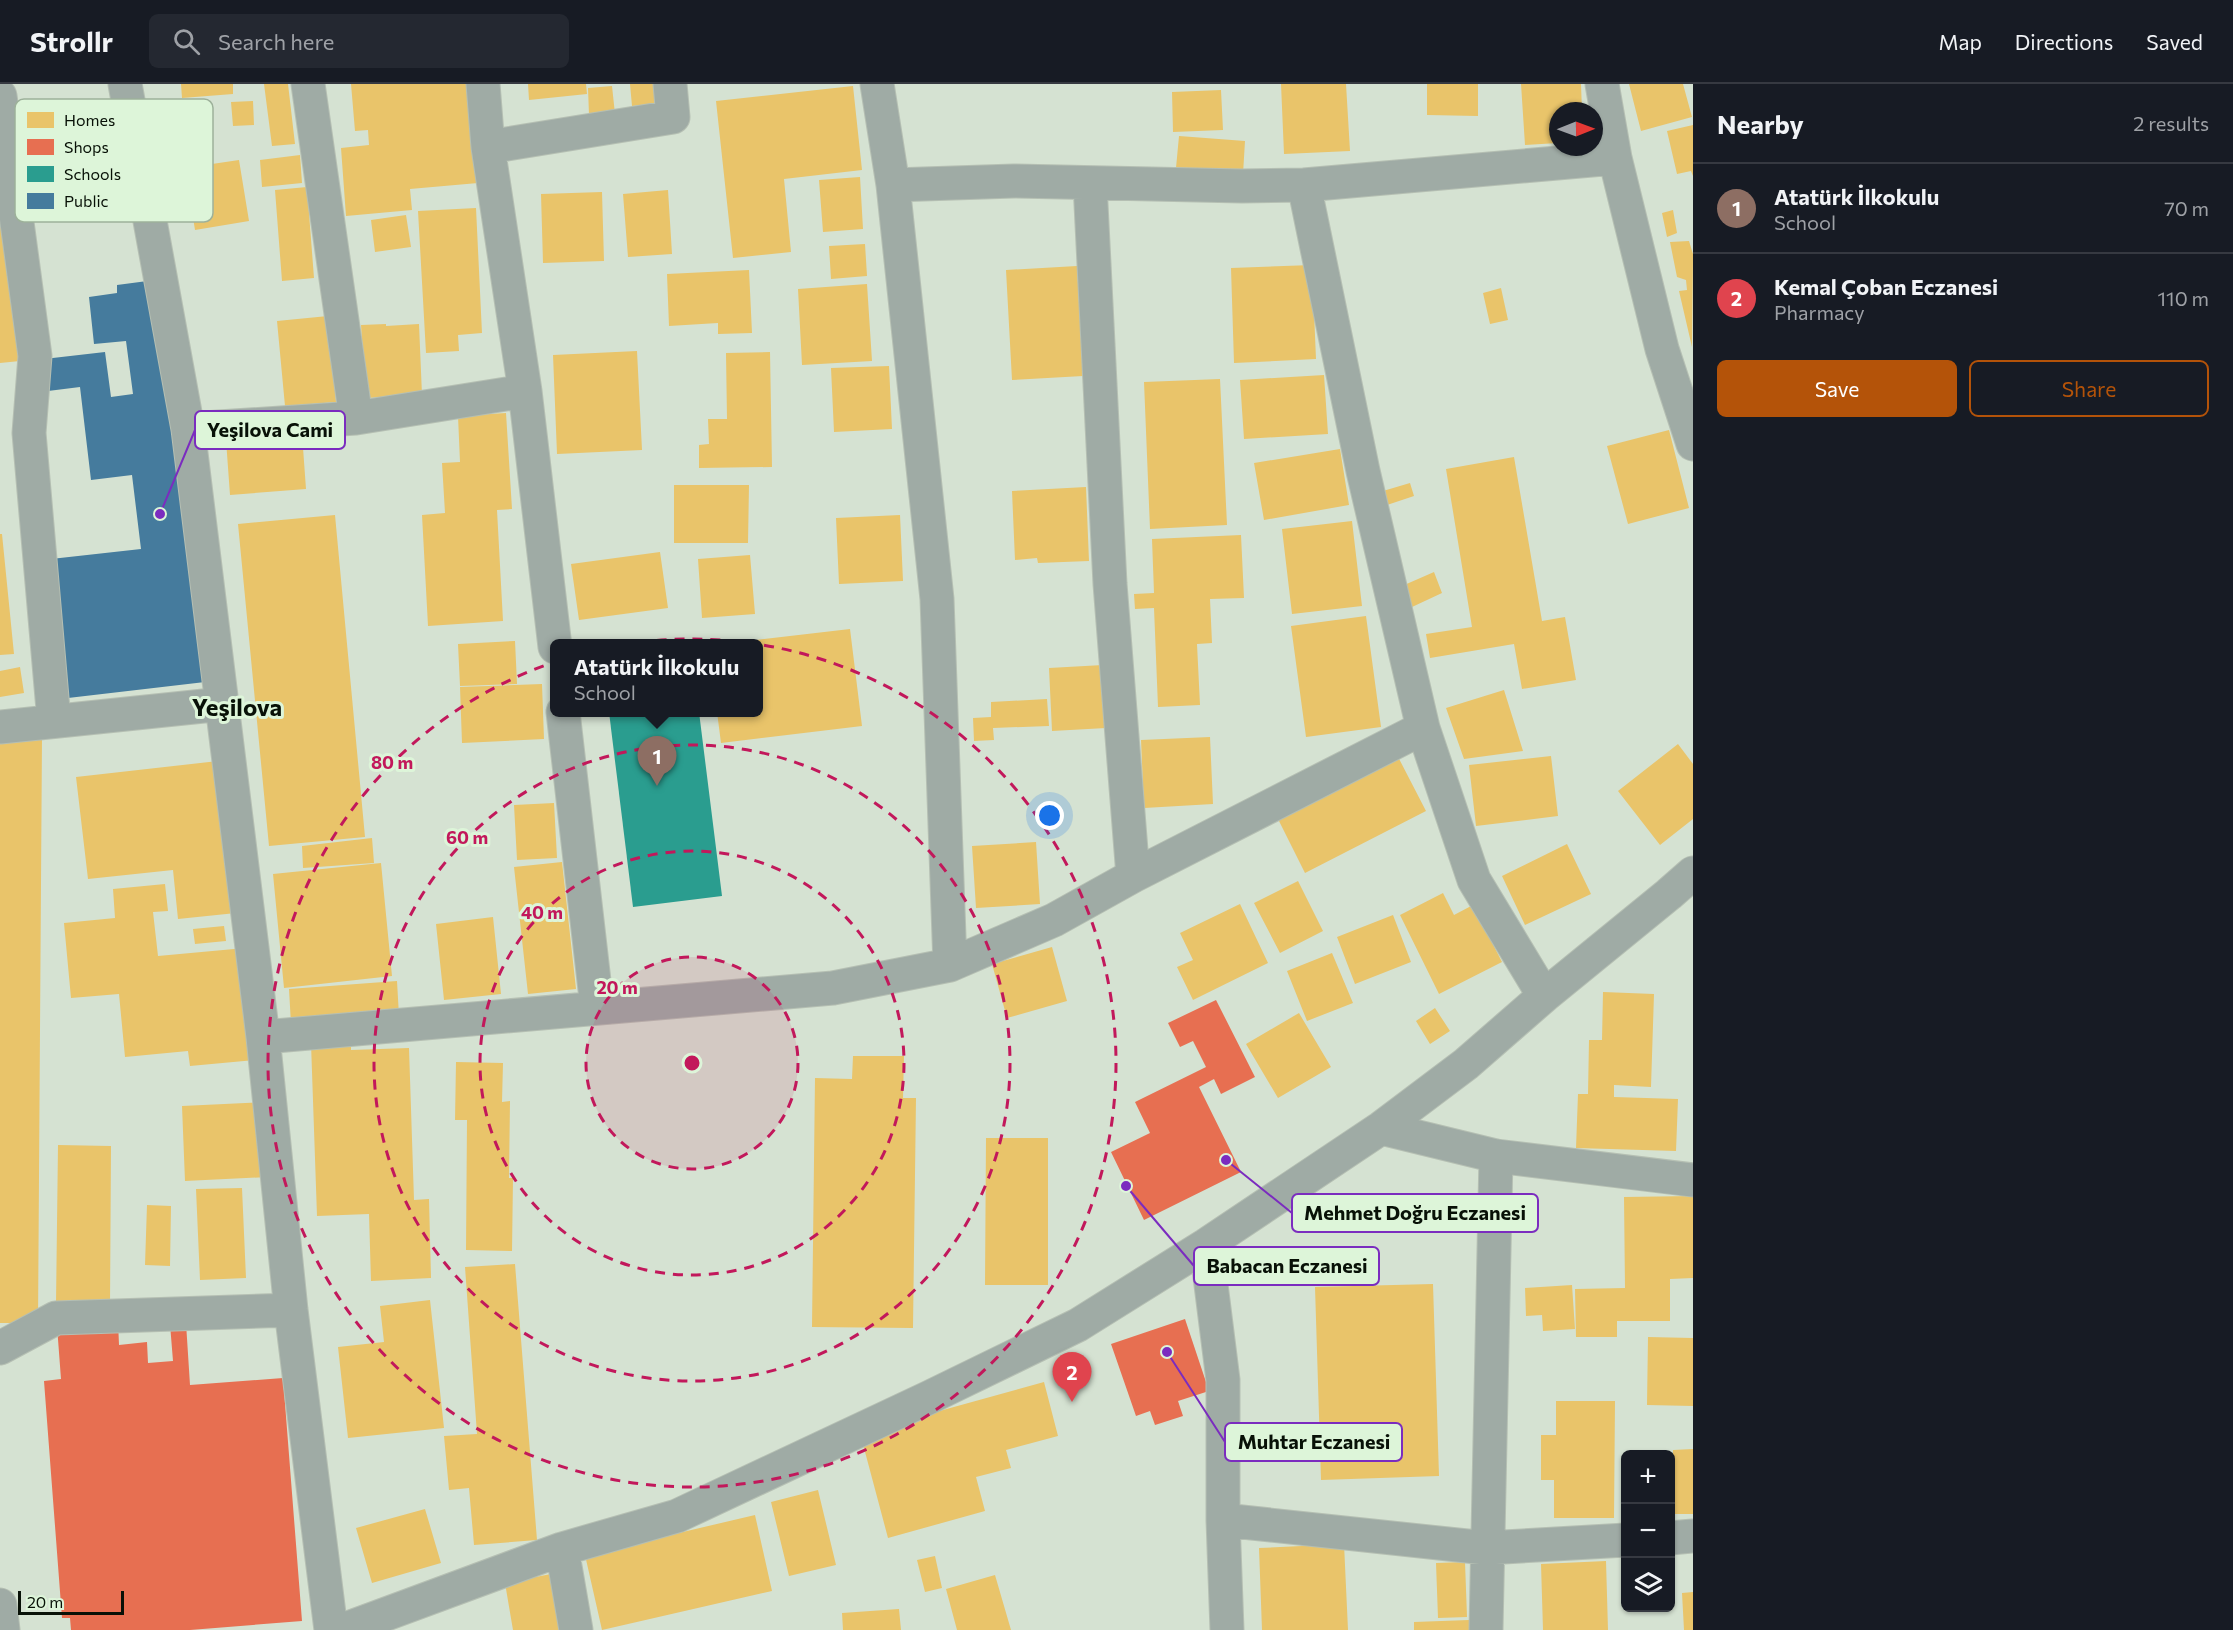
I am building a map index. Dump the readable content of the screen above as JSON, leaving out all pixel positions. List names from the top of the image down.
{
  "districts": ["Yeşilova"],
  "places": [
    "Yeşilova Cami",
    "Mehmet Doğru Eczanesi",
    "Babacan Eczanesi",
    "Muhtar Eczanesi"
  ],
  "legend": [
    "Homes",
    "Shops",
    "Schools",
    "Public"
  ],
  "scale_bar": "20 m",
  "north": "right",
  "page": {
    "header": "Strollr",
    "search": "Search here",
    "nav": ["Map", "Directions", "Saved"],
    "heading": ["Nearby", "2 results"],
    "list": [
      {
        "mark": "1",
        "name": "Atatürk İlkokulu",
        "note": "School",
        "value": "70 m"
      },
      {
        "mark": "2",
        "name": "Kemal Çoban Eczanesi",
        "note": "Pharmacy",
        "value": "110 m"
      }
    ],
    "buttons": ["Save", "Share"],
    "popup": ["Atatürk İlkokulu", "School"],
    "pins": ["1", "2"],
    "map_buttons": ["+", "−"],
    "scale": "20 m"
  },
  "rings": [
    "80 m",
    "60 m",
    "40 m",
    "20 m"
  ]
}
